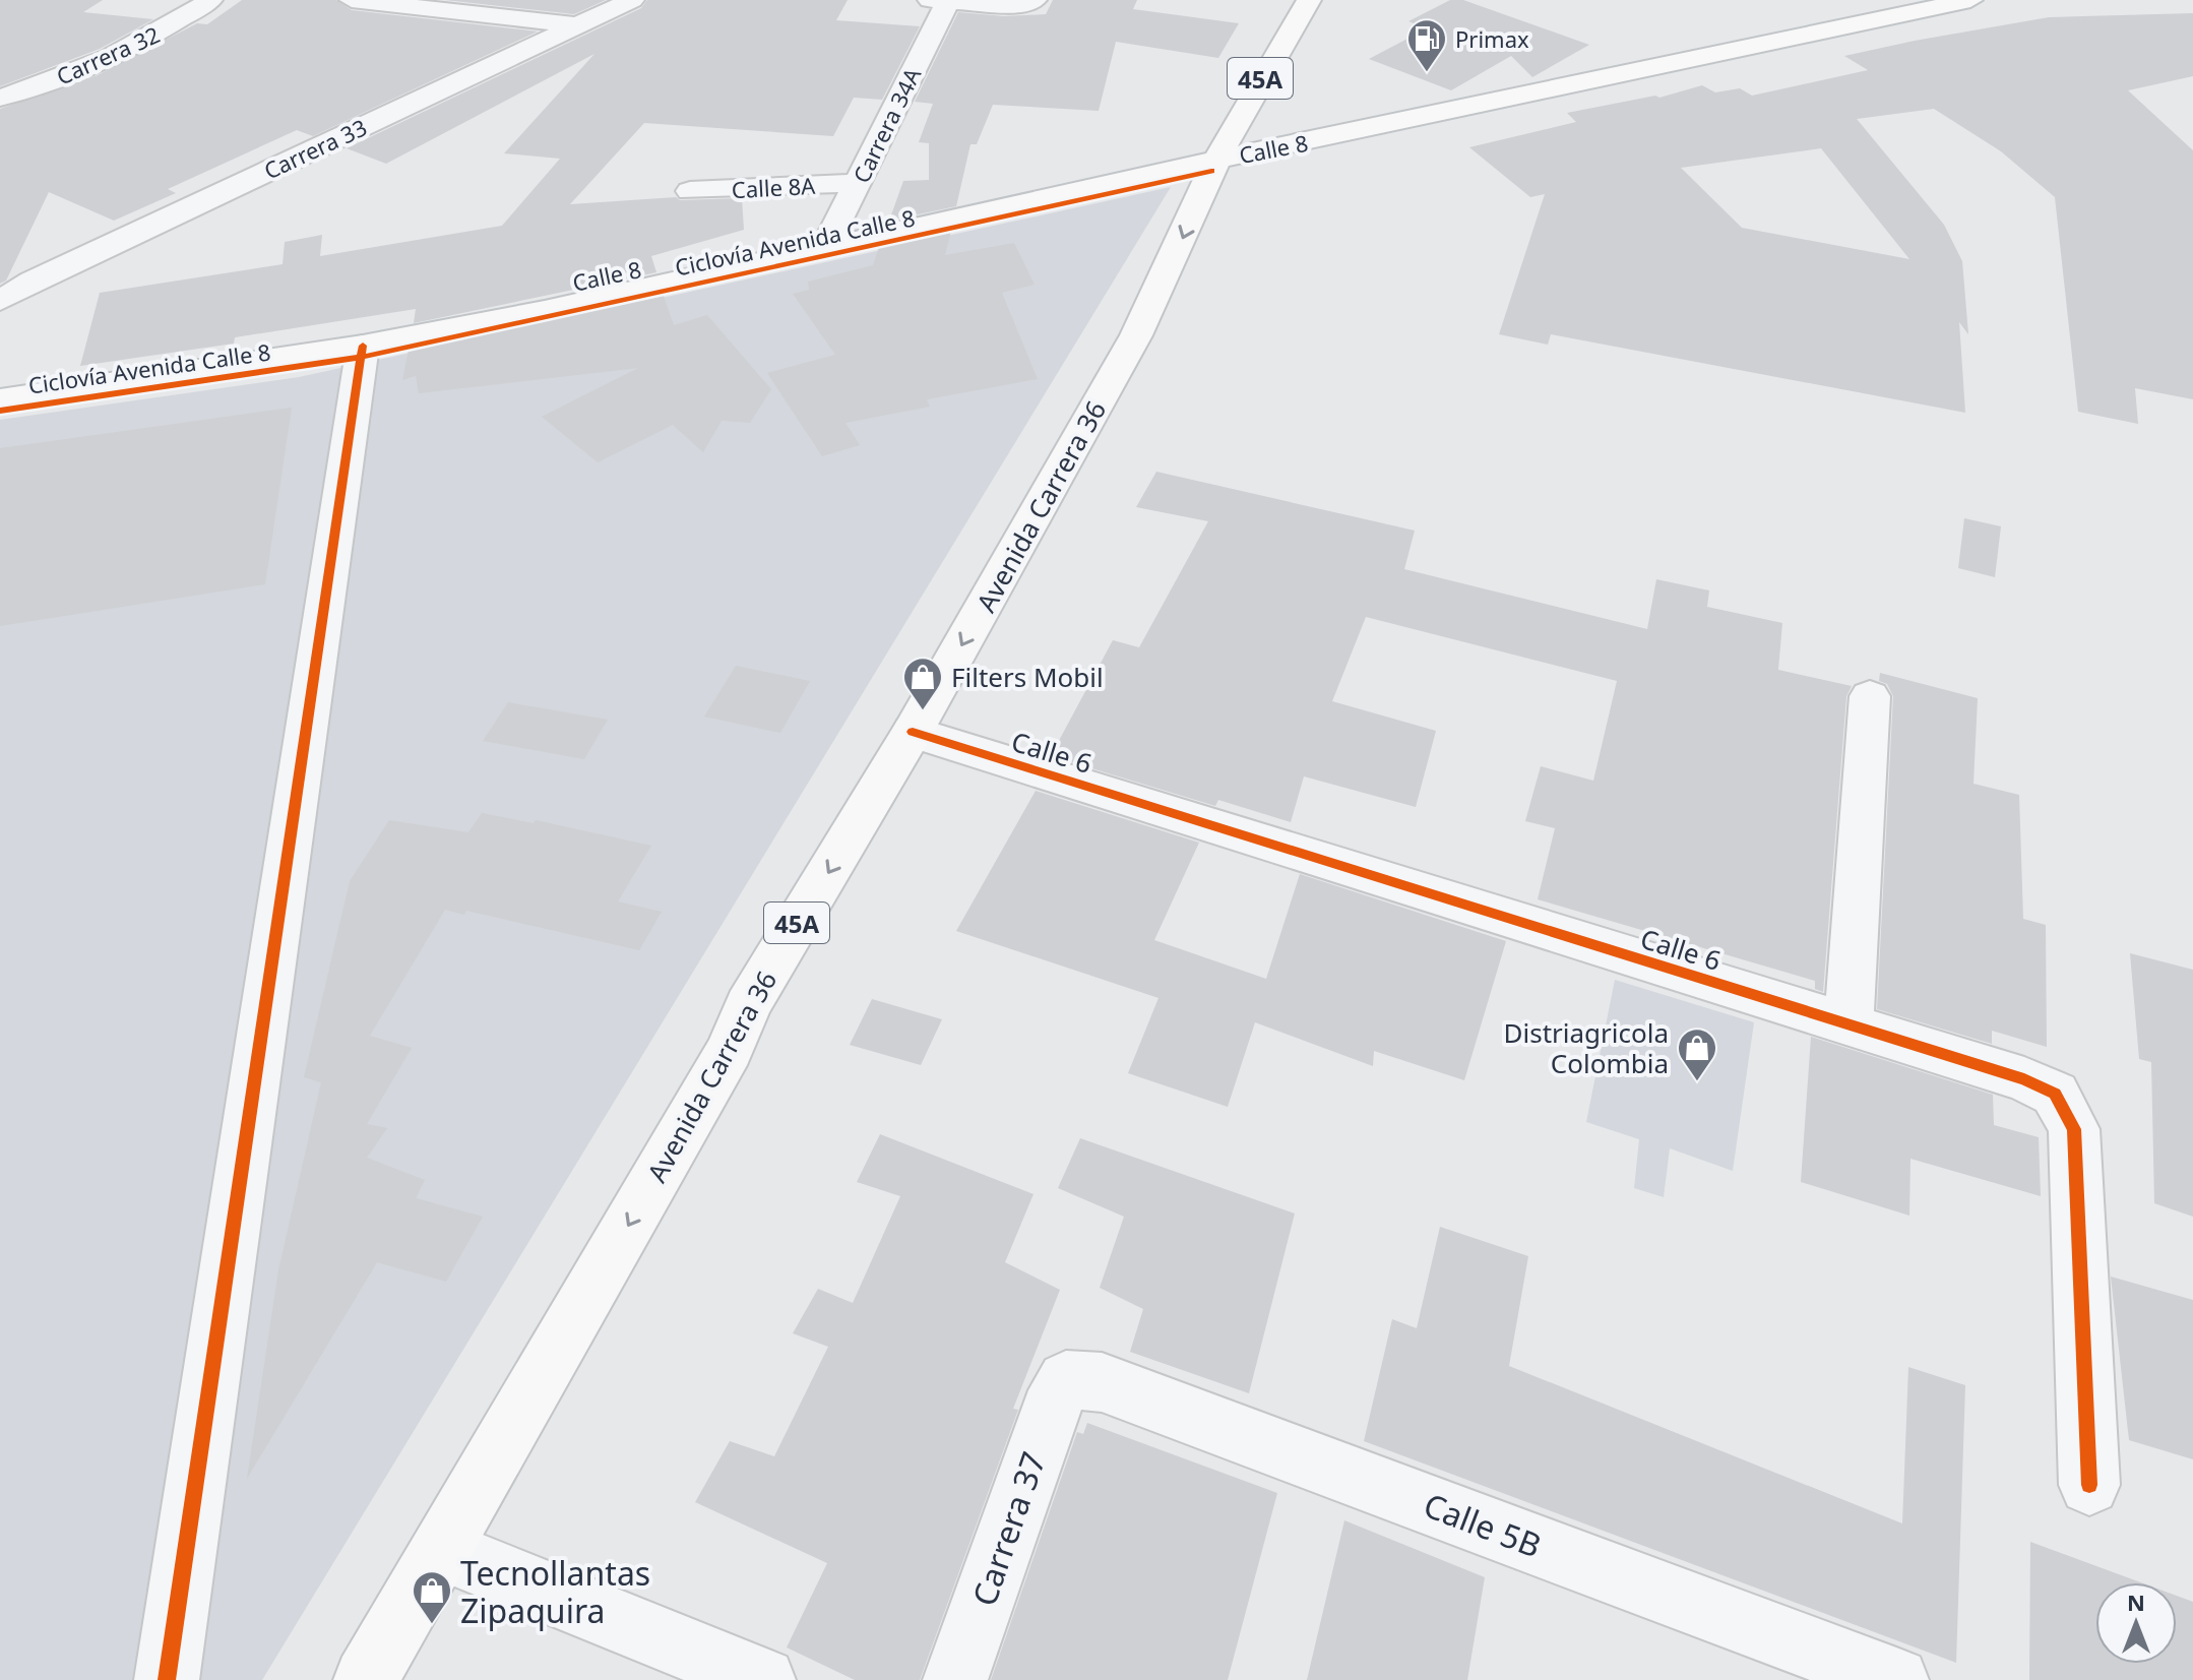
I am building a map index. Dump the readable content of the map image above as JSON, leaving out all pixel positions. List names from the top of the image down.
{
  "streets": {
    "main road": ["45A", "Calle 8", "Avenida Carrera 36"],
    "street": [
      "Carrera 32",
      "Carrera 34A",
      "Carrera 33",
      "Calle 8A",
      "Calle 6",
      "Calle 5B",
      "Carrera 37"
    ],
    "cycle path": ["Ciclovía Avenida Calle 8"]
  },
  "crossings": [
    ["Carrera 34A", "Calle 8"],
    ["Carrera 34A", "Calle 8A"],
    ["Calle 8", "Avenida Carrera 36"],
    ["Avenida Carrera 36", "Calle 6"],
    ["Calle 5B", "Carrera 37"]
  ],
  "one_way": ["Avenida Carrera 36"],
  "places": {
    "fuel station": ["Primax"],
    "shop": ["Filters Mobil", "Distriagricola Colombia", "Tecnollantas Zipaquira"]
  },
  "north": "top"
}
